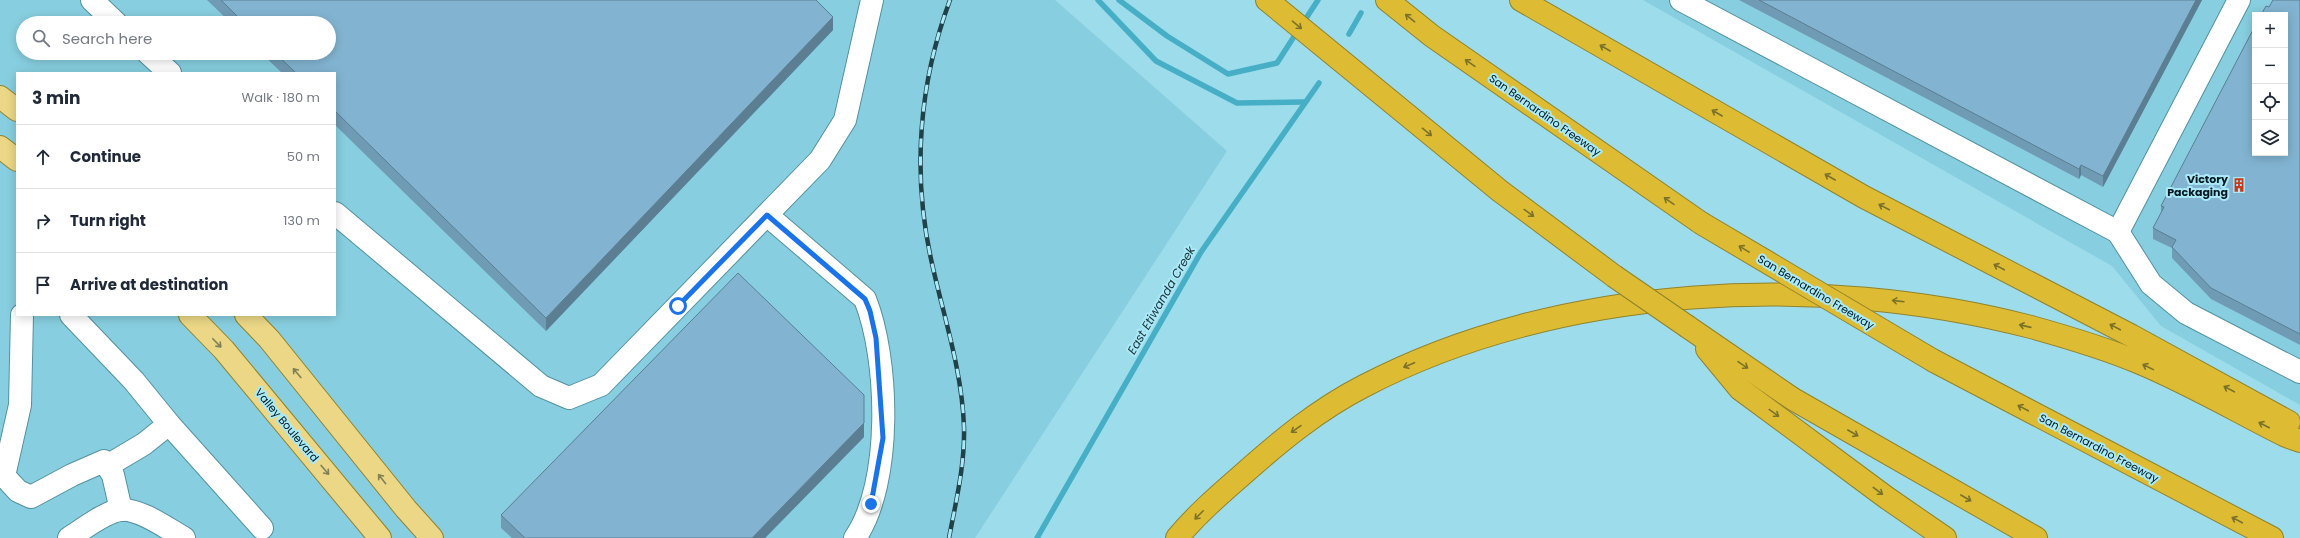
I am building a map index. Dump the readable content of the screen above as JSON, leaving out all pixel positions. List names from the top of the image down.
{
  "streets": {
    "highway": ["San Bernardino Freeway"],
    "main road": ["Valley Boulevard"]
  },
  "water": ["East Etiwanda Creek"],
  "places": {
    "building": ["Victory Packaging"]
  },
  "page": {
    "map_buttons": ["+", "−"],
    "search": "Search here",
    "heading": ["3 min", "Walk · 180 m"],
    "list": [
      ["Continue", "50 m"],
      ["Turn right", "130 m"],
      "Arrive at destination"
    ]
  }
}
